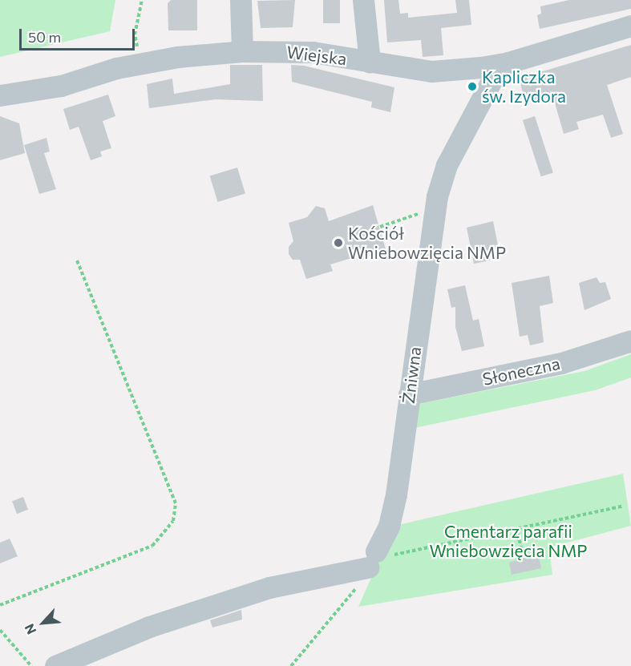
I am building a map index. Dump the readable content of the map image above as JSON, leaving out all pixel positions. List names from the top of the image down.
{
  "streets": {
    "street": ["Wiejska", "Słoneczna", "Żniwna"]
  },
  "crossings": [
    ["Wiejska", "Żniwna"],
    ["Słoneczna", "Żniwna"]
  ],
  "parks": ["Cmentarz parafii Wniebowzięcia NMP"],
  "places": ["Kapliczka św. Izydora", "Kościół Wniebowzięcia NMP"],
  "scale_bar": "50 m",
  "north": "bottom left"
}
